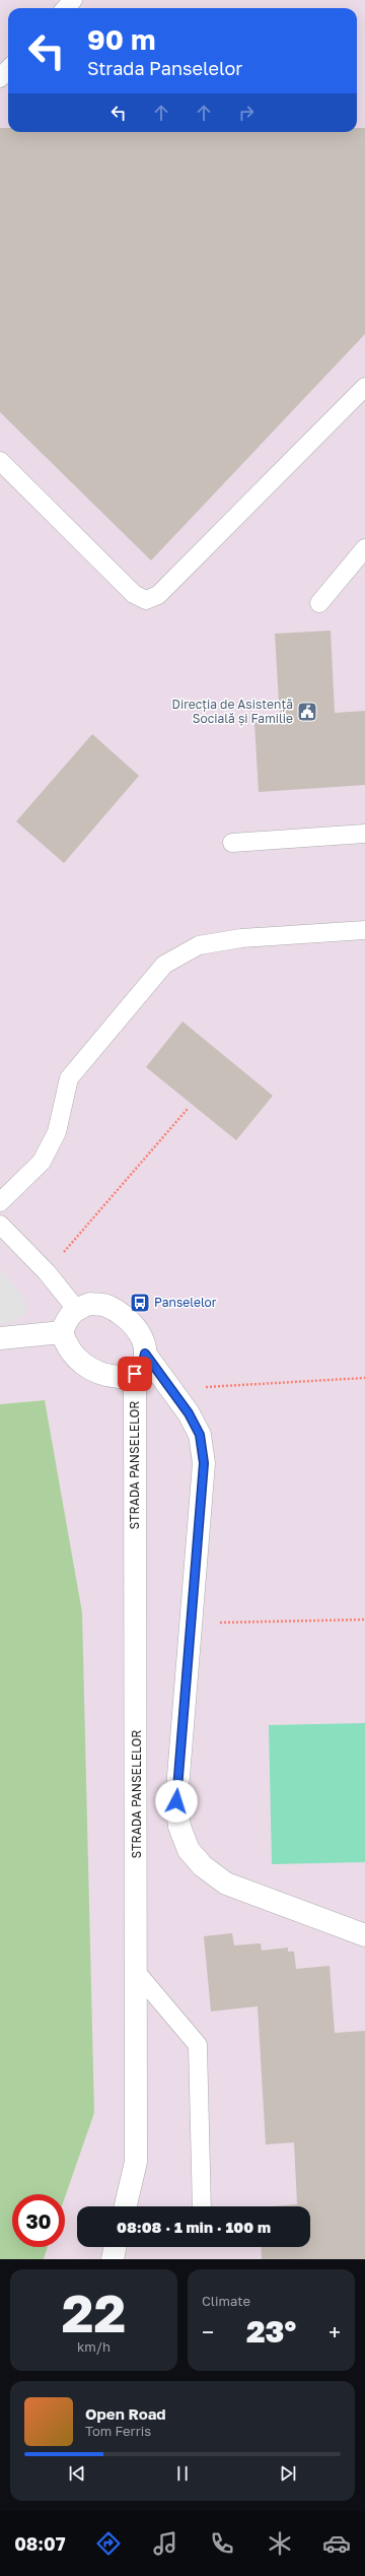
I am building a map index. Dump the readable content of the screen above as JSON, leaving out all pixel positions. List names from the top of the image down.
{
  "streets": {
    "street": ["STRADA PANSELELOR"]
  },
  "places": {
    "public building": ["Direcția de Asistență Socială și Familie"],
    "bus stop": ["Panselelor"]
  },
  "page": {
    "turn": ["90 m", "Strada Panselelor"],
    "limit": "30",
    "trip": "08:08 · 1 min · 100 m",
    "tile": [
      ["22", "km/h"],
      "Climate"
    ],
    "heat": ["−", "23°", "+"],
    "song": ["Open Road", "Tom Ferris"],
    "tabs": "08:07"
  }
}
